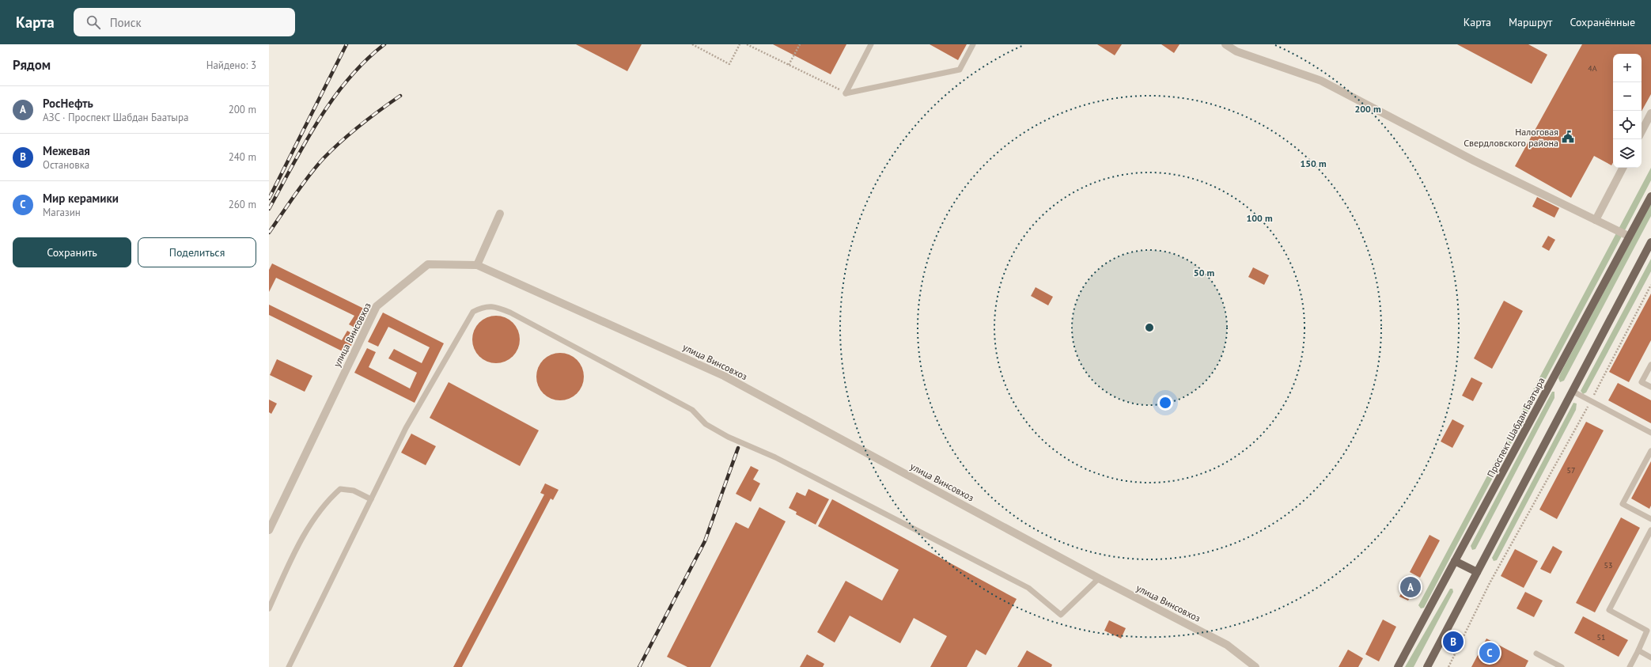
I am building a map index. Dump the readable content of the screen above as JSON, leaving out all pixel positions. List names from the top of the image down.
{
  "streets": {
    "main road": ["Проспект Шабдан Баатыра"],
    "street": ["улица Винсовхоз"]
  },
  "places": {
    "public building": ["Налоговая Свердловского района"]
  },
  "house_numbers": [
    "4А",
    "57",
    "53",
    "51"
  ],
  "page": {
    "header": "Карта",
    "search": "Поиск",
    "nav": ["Карта", "Маршрут", "Сохранённые"],
    "heading": ["Рядом", "Найдено: 3"],
    "map_buttons": ["+", "−"],
    "list": [
      {
        "mark": "A",
        "name": "РосНефть",
        "note": "АЗС · Проспект Шабдан Баатыра",
        "value": "200 m"
      },
      {
        "mark": "B",
        "name": "Межевая",
        "note": "Остановка",
        "value": "240 m"
      },
      {
        "mark": "C",
        "name": "Мир керамики",
        "note": "Магазин",
        "value": "260 m"
      }
    ],
    "buttons": ["Сохранить", "Поделиться"],
    "pins": ["A", "B", "C"]
  },
  "rings": [
    "200 m",
    "150 m",
    "100 m",
    "50 m"
  ]
}
